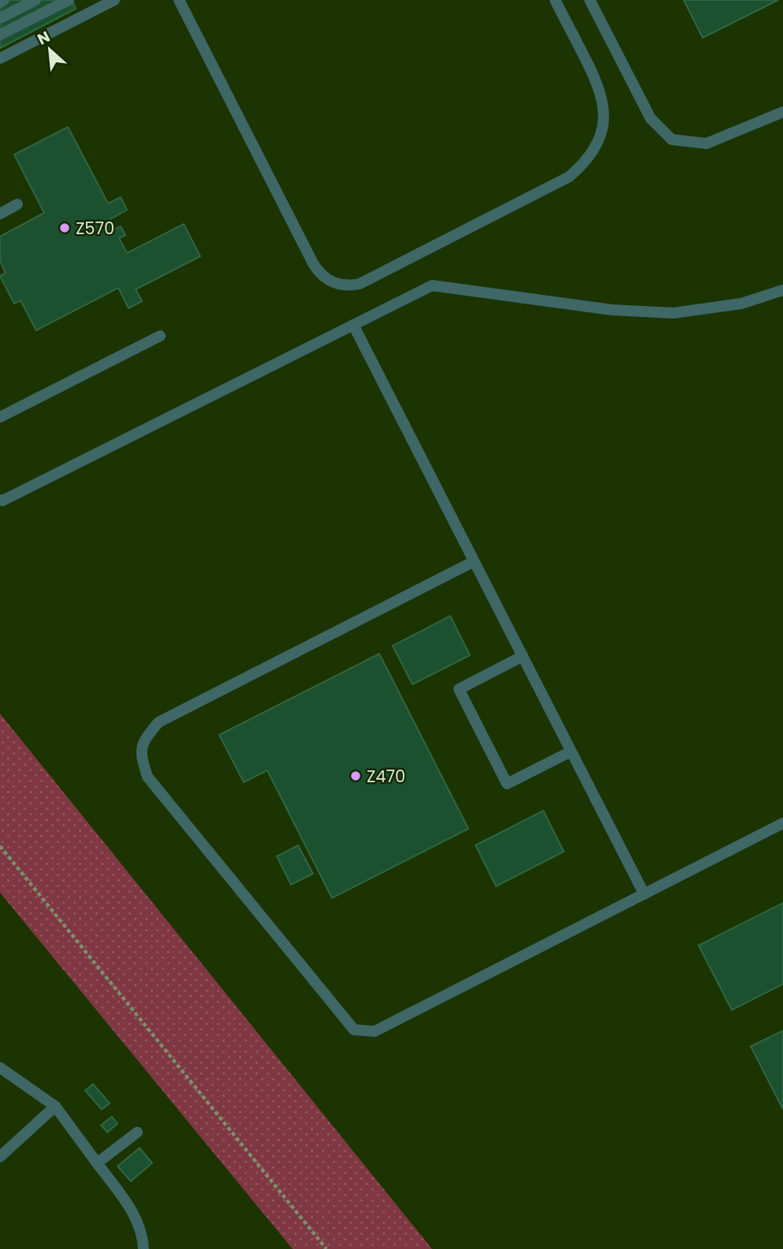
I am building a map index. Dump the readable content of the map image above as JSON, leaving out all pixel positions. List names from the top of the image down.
{
  "places": ["Z570", "Z470"],
  "north": "top left"
}
